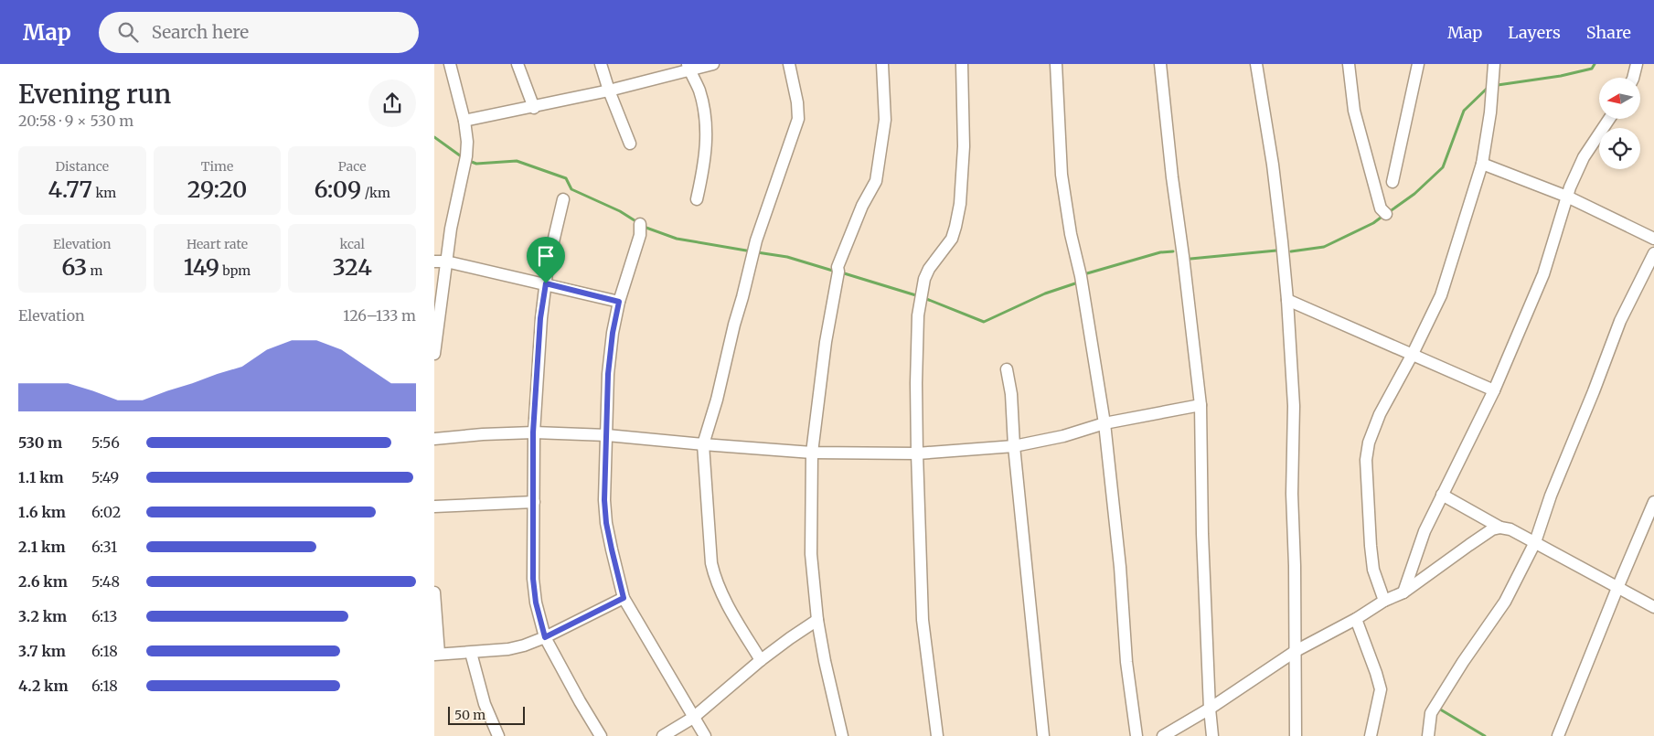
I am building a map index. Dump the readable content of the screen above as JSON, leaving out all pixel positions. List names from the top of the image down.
{
  "scale_bar": "50 m",
  "north": "left",
  "page": {
    "header": "Map",
    "search": "Search here",
    "nav": ["Map", "Layers", "Share"],
    "heading": ["Evening run", "20:58 · 9 × 530 m"],
    "stats": [
      ["Distance", "4.77 km"],
      ["Time", "29:20"],
      ["Pace", "6:09 /km"],
      ["Elevation", "63 m"],
      ["Heart rate", "149 bpm"],
      ["kcal", "324"]
    ],
    "chart": ["Elevation", "126–133 m"],
    "list": [
      {
        "name": "530 m",
        "note": "5:56"
      },
      {
        "name": "1.1 km",
        "note": "5:49"
      },
      {
        "name": "1.6 km",
        "note": "6:02"
      },
      {
        "name": "2.1 km",
        "note": "6:31"
      },
      {
        "name": "2.6 km",
        "note": "5:48"
      },
      {
        "name": "3.2 km",
        "note": "6:13"
      },
      {
        "name": "3.7 km",
        "note": "6:18"
      },
      {
        "name": "4.2 km",
        "note": "6:18"
      }
    ],
    "scale": "50 m"
  }
}
